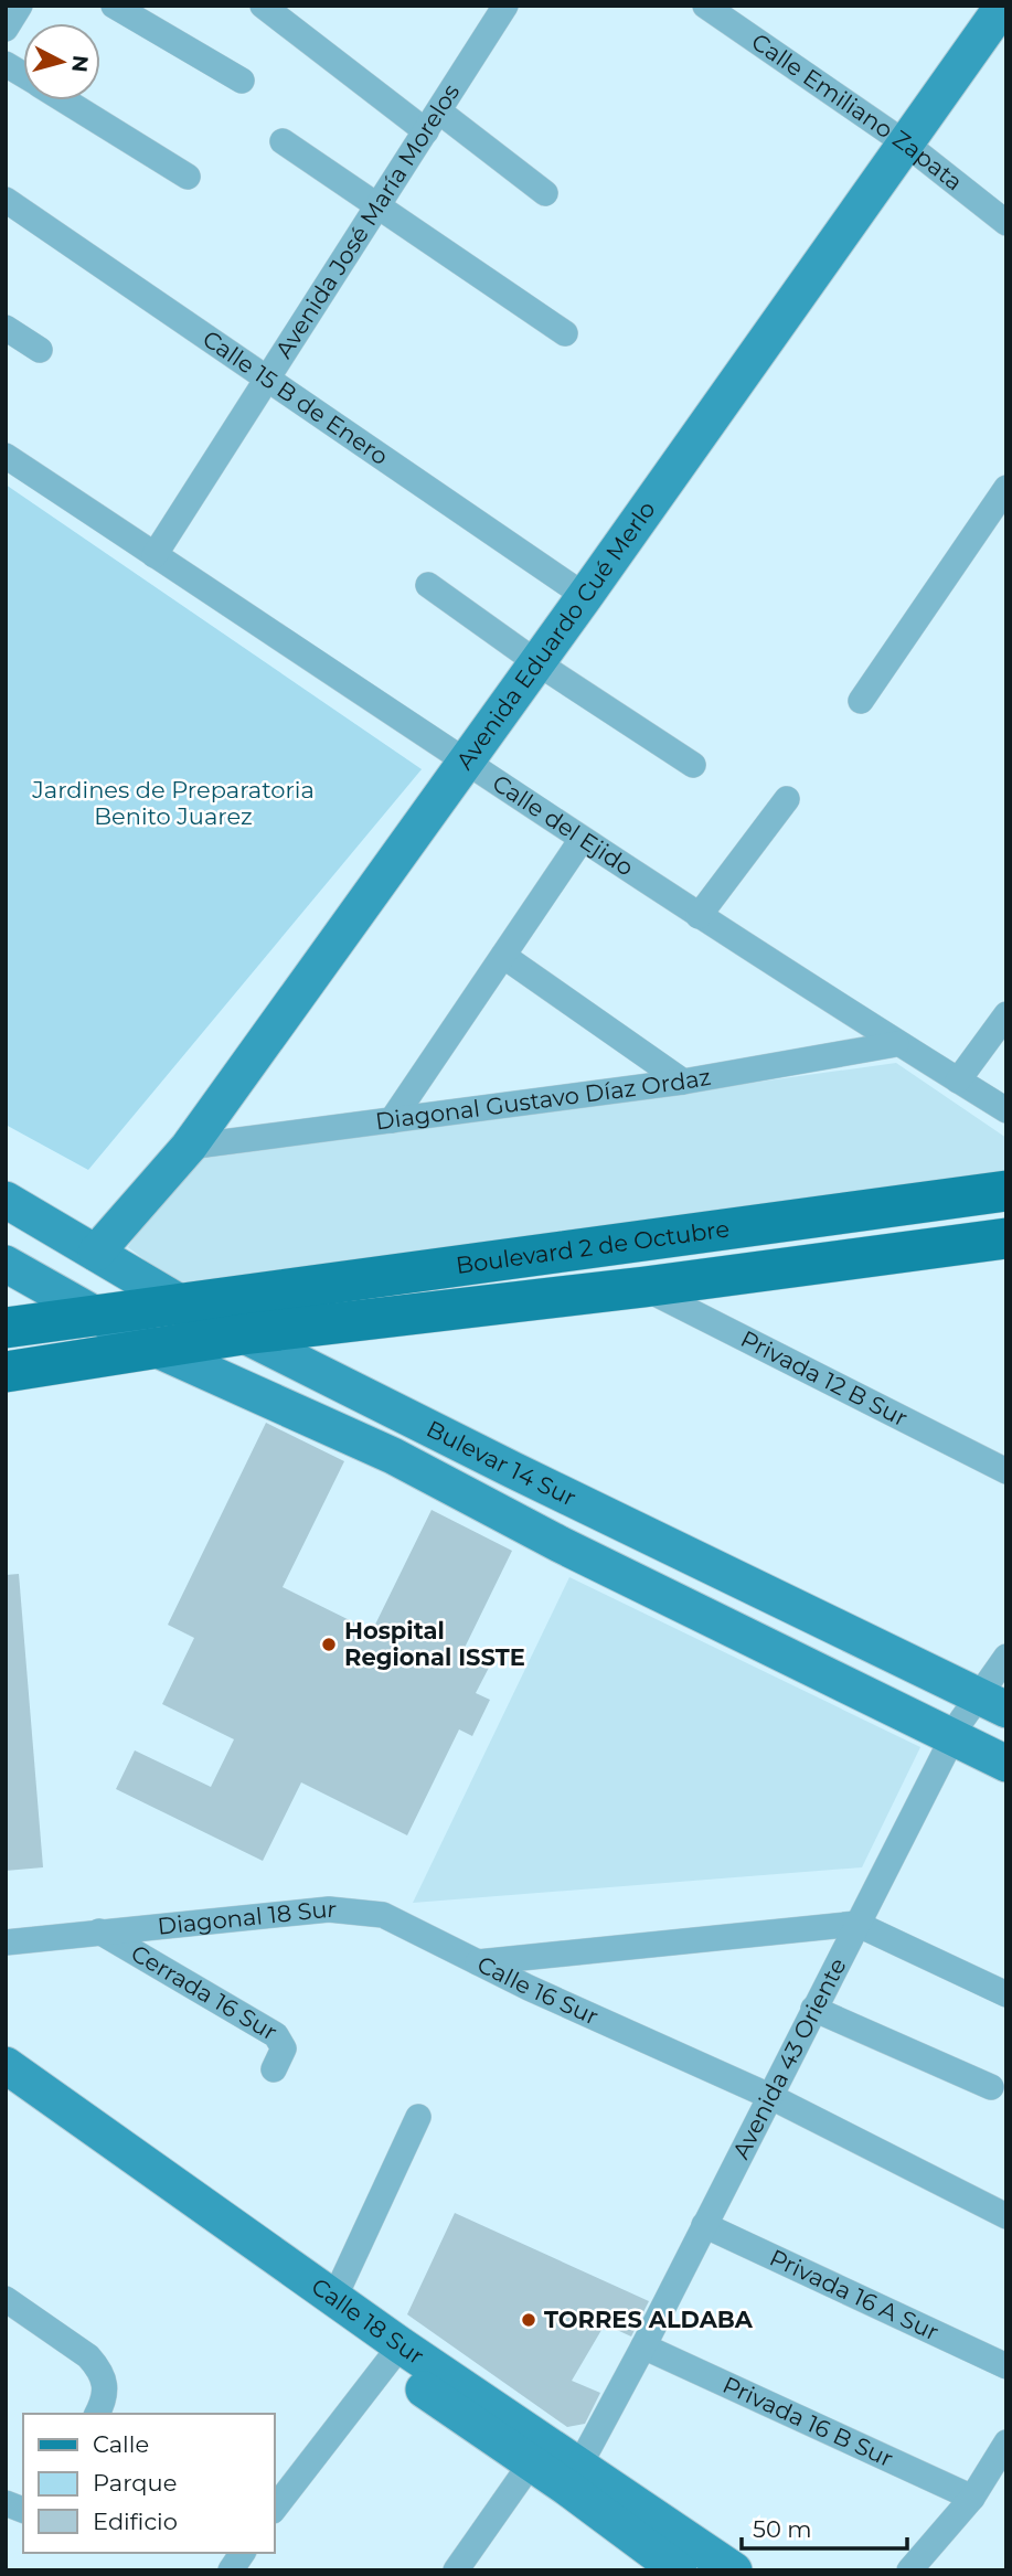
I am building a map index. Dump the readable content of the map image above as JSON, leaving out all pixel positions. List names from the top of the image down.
{
  "streets": {
    "main road": ["Boulevard 2 de Octubre"],
    "street": [
      "Calle Emiliano Zapata",
      "Avenida José María Morelos",
      "Calle 15 B de Enero",
      "Avenida Eduardo Cué Merlo",
      "Calle del Ejido",
      "Diagonal Gustavo Díaz Ordaz",
      "Privada 12 B Sur",
      "Bulevar 14 Sur",
      "Diagonal 18 Sur",
      "Calle 16 Sur",
      "Cerrada 16 Sur",
      "Avenida 43 Oriente",
      "Privada 16 A Sur",
      "Calle 18 Sur",
      "Privada 16 B Sur"
    ]
  },
  "crossings": [
    ["Calle Emiliano Zapata", "Avenida Eduardo Cué Merlo"],
    ["Avenida José María Morelos", "Calle 15 B de Enero"],
    ["Avenida José María Morelos", "Calle del Ejido"],
    ["Calle 15 B de Enero", "Avenida Eduardo Cué Merlo"],
    ["Avenida Eduardo Cué Merlo", "Calle del Ejido"],
    ["Avenida Eduardo Cué Merlo", "Diagonal Gustavo Díaz Ordaz"],
    ["Avenida Eduardo Cué Merlo", "Bulevar 14 Sur"],
    ["Calle del Ejido", "Diagonal Gustavo Díaz Ordaz"],
    ["Boulevard 2 de Octubre", "Privada 12 B Sur"],
    ["Boulevard 2 de Octubre", "Bulevar 14 Sur"],
    ["Bulevar 14 Sur", "Avenida 43 Oriente"],
    ["Diagonal 18 Sur", "Calle 16 Sur"],
    ["Diagonal 18 Sur", "Cerrada 16 Sur"],
    ["Calle 16 Sur", "Avenida 43 Oriente"],
    ["Avenida 43 Oriente", "Privada 16 A Sur"],
    ["Avenida 43 Oriente", "Calle 18 Sur"],
    ["Avenida 43 Oriente", "Privada 16 B Sur"]
  ],
  "parks": ["Jardines de Preparatoria Benito Juarez"],
  "places": ["Hospital Regional ISSTE", "TORRES ALDABA"],
  "legend": ["Calle", "Parque", "Edificio"],
  "scale_bar": "50 m",
  "north": "right"
}
